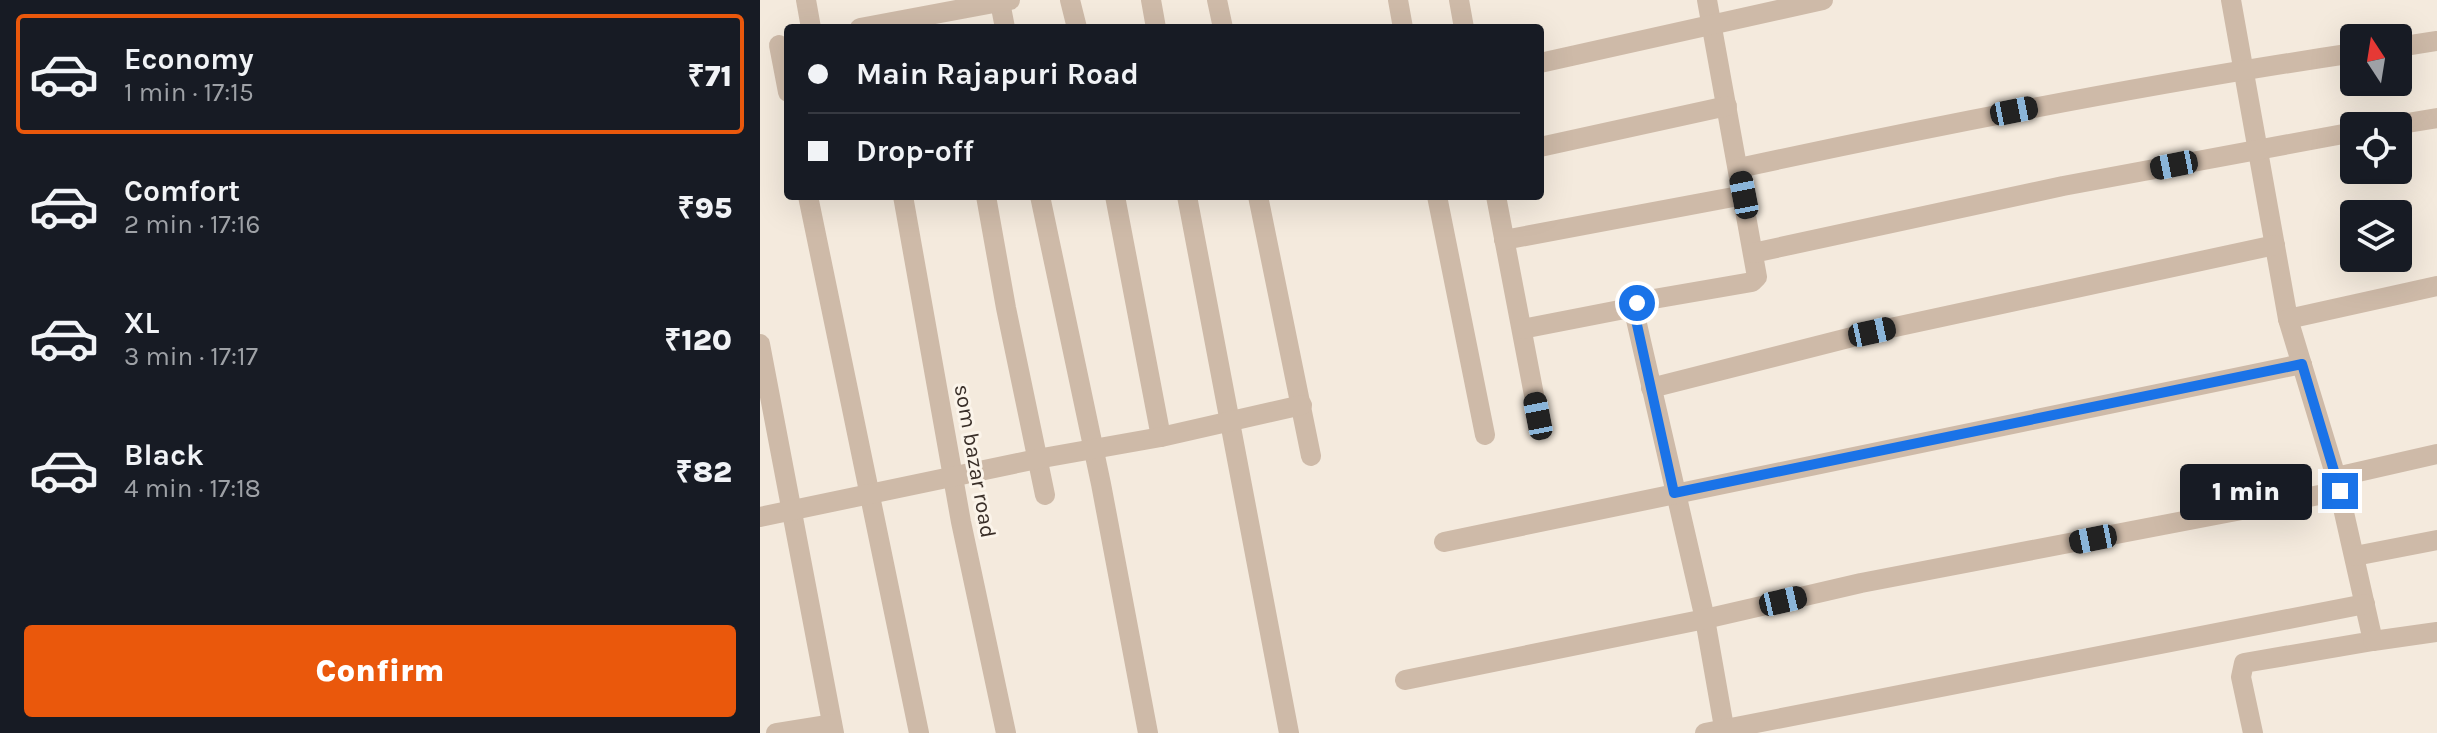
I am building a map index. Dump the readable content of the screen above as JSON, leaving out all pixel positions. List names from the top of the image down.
{
  "streets": {
    "street": ["som bazar road"]
  },
  "north": "top",
  "page": {
    "list": [
      {
        "name": "Economy",
        "note": "1 min · 17:15",
        "value": "₹71"
      },
      {
        "name": "Comfort",
        "note": "2 min · 17:16",
        "value": "₹95"
      },
      {
        "name": "XL",
        "note": "3 min · 17:17",
        "value": "₹120"
      },
      {
        "name": "Black",
        "note": "4 min · 17:18",
        "value": "₹82"
      }
    ],
    "banner": ["Main Rajapuri Road", "Drop-off"],
    "bubble": "1 min",
    "buttons": "Confirm"
  }
}
